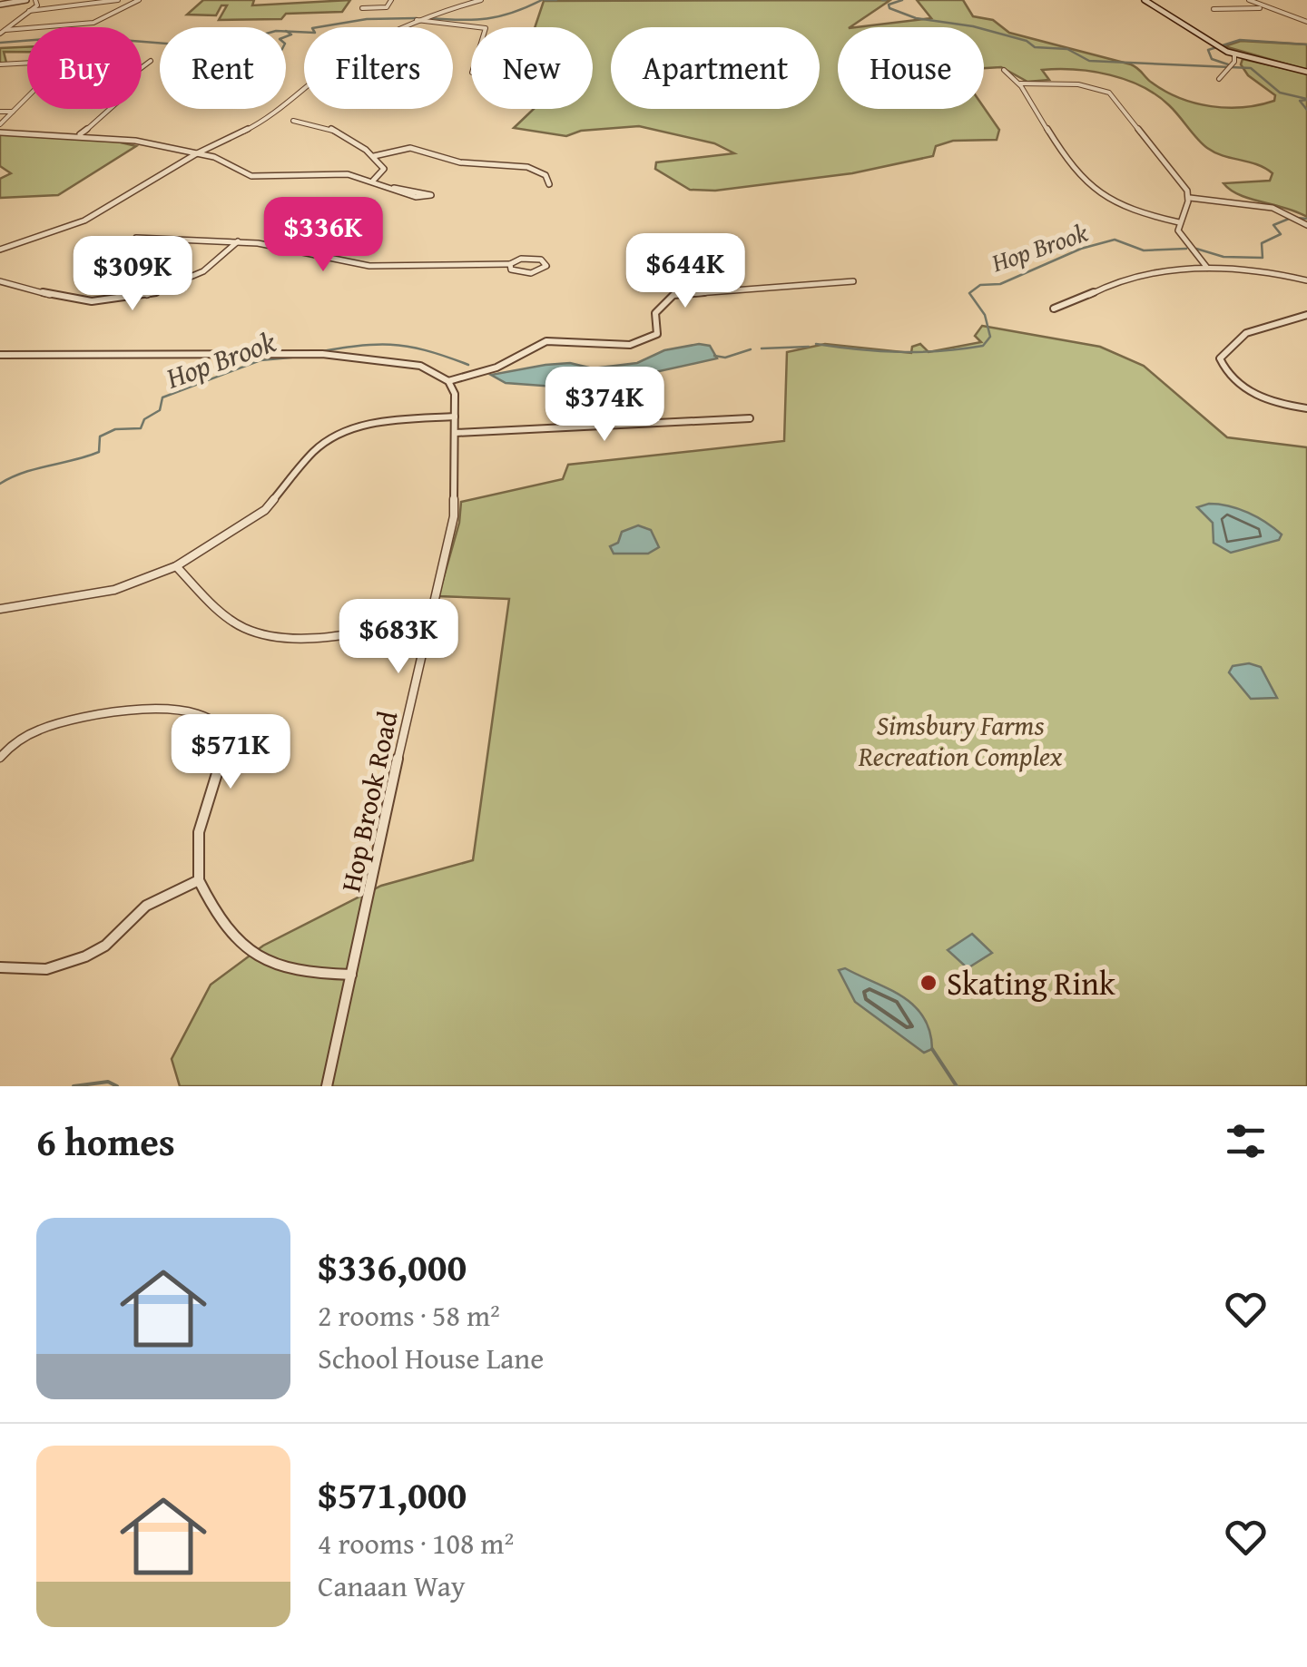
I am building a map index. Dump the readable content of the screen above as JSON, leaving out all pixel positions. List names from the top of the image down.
{
  "streets": {
    "street": ["Hop Brook Road"]
  },
  "water": ["Hop Brook"],
  "parks": ["Simsbury Farms Recreation Complex"],
  "places": ["Skating Rink"],
  "page": {
    "chip": [
      "Buy",
      "Rent",
      "Filters",
      "New",
      "Apartment",
      "House"
    ],
    "price": [
      "$336K",
      "$644K",
      "$309K",
      "$374K",
      "$683K",
      "$571K"
    ],
    "heading": "6 homes",
    "list": [
      {
        "name": "$336,000",
        "note": "2 rooms · 58 m² · School House Lane"
      },
      {
        "name": "$571,000",
        "note": "4 rooms · 108 m² · Canaan Way"
      }
    ]
  }
}
